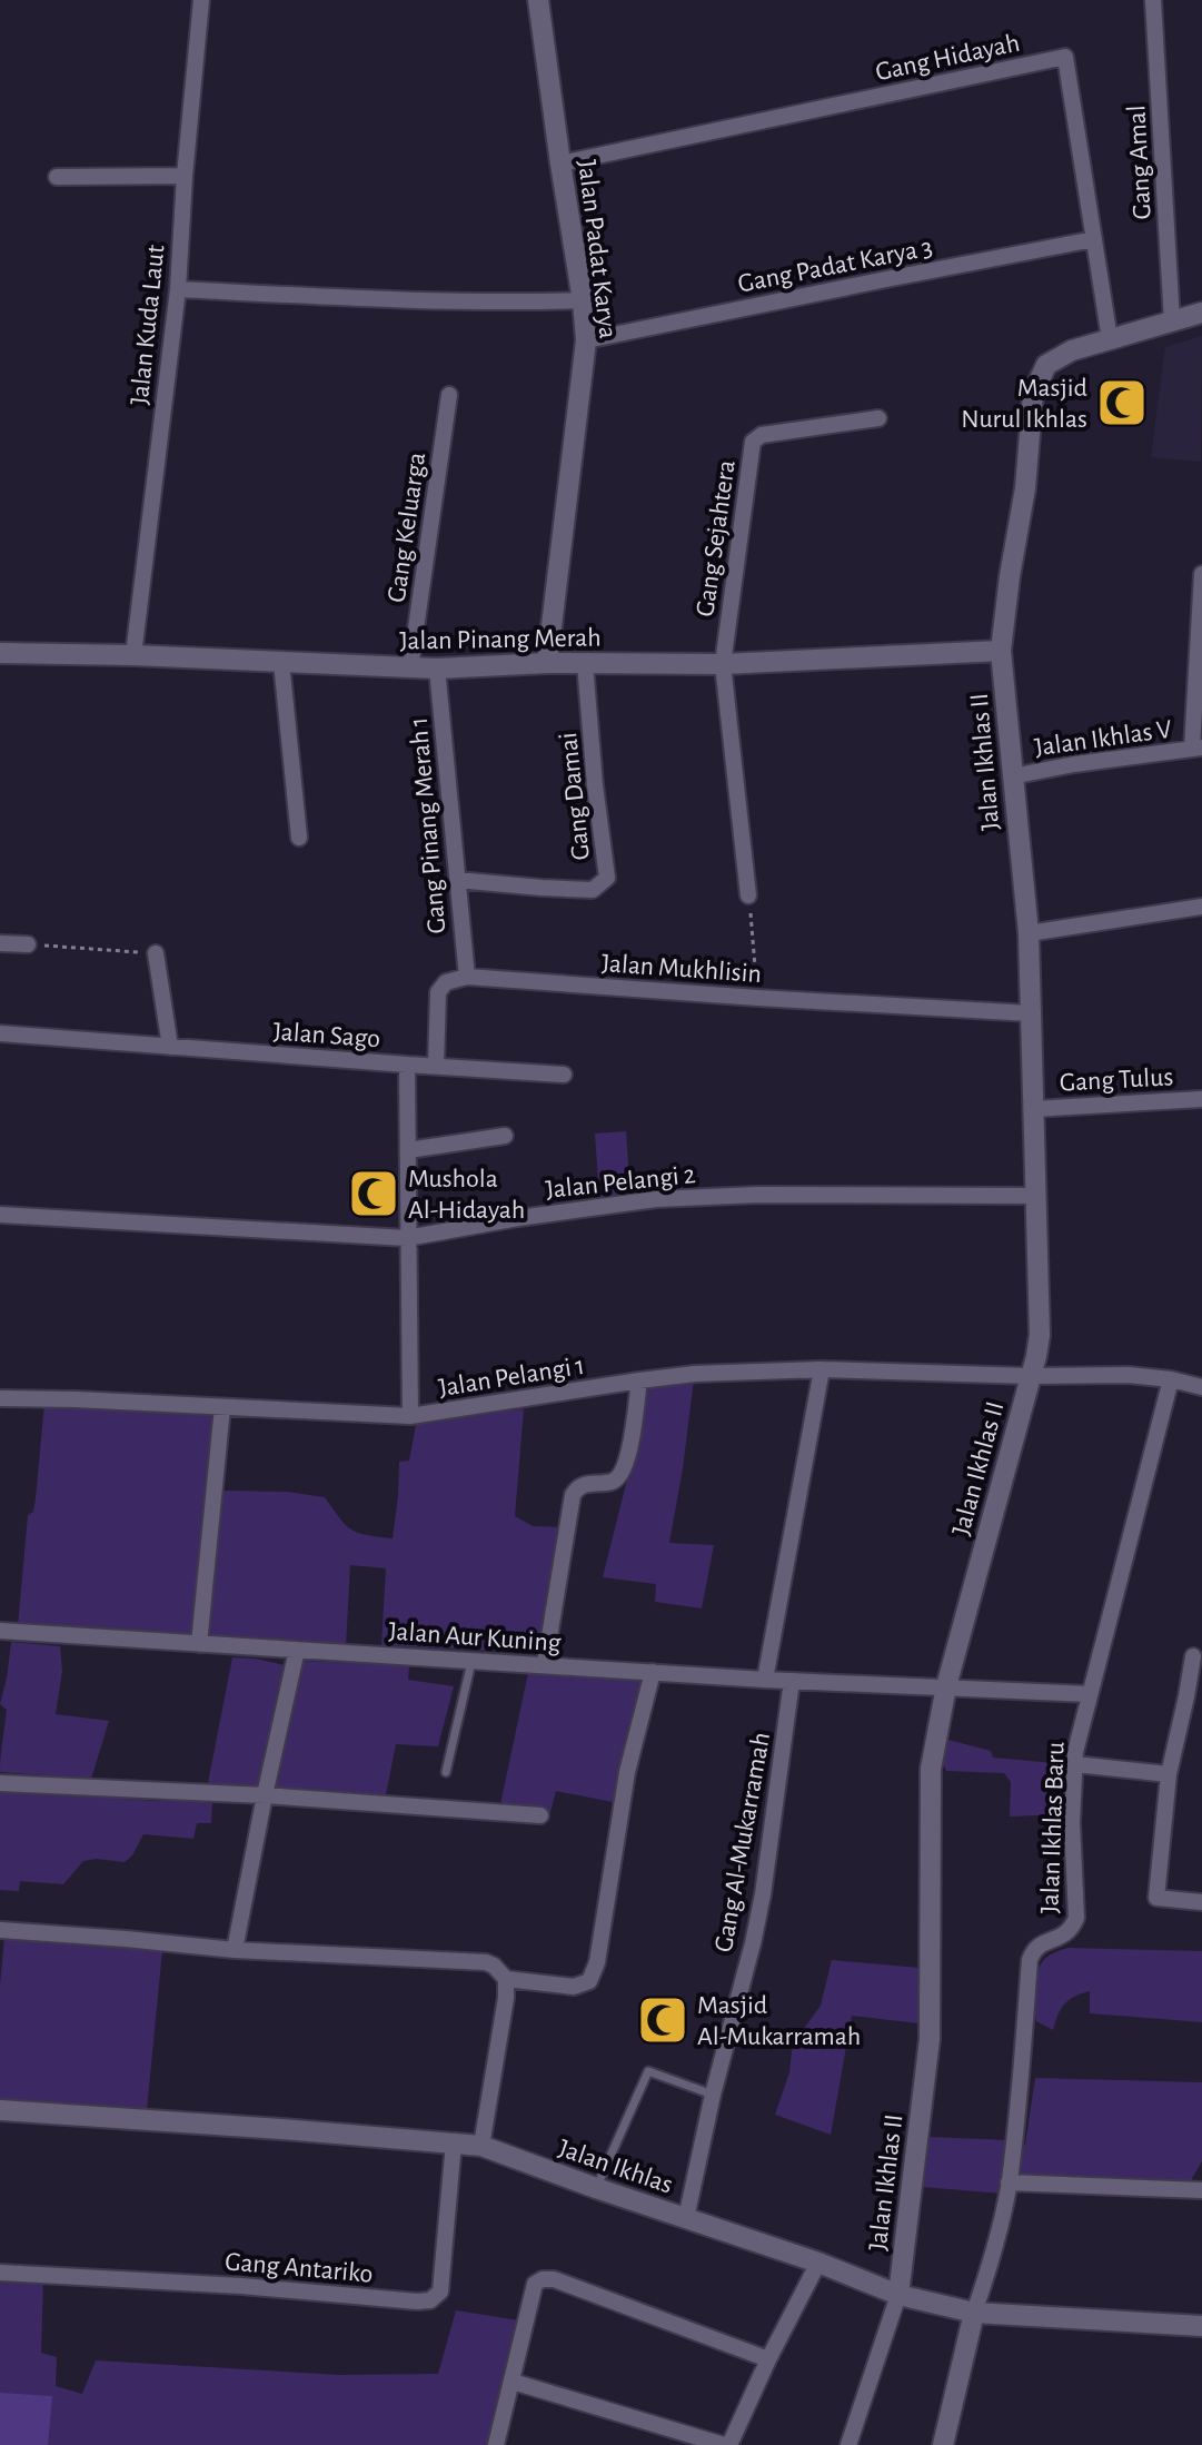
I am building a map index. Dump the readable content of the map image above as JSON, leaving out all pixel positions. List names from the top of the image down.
{
  "streets": {
    "street": [
      "Gang Hidayah",
      "Gang Amal",
      "Jalan Padat Karya",
      "Gang Padat Karya 3",
      "Jalan Kuda Laut",
      "Gang Keluarga",
      "Gang Sejahtera",
      "Jalan Pinang Merah",
      "Jalan Ikhlas V",
      "Jalan Ikhlas II",
      "Gang Damai",
      "Gang Pinang Merah 1",
      "Jalan Mukhlisin",
      "Jalan Sago",
      "Gang Tulus",
      "Jalan Pelangi 2",
      "Jalan Pelangi 1",
      "Jalan Aur Kuning",
      "Jalan Ikhlas Baru",
      "Gang Al-Mukarramah",
      "Jalan Ikhlas",
      "Gang Antariko"
    ]
  },
  "crossings": [
    ["Gang Hidayah", "Jalan Padat Karya"],
    ["Gang Hidayah", "Gang Padat Karya 3"],
    ["Gang Hidayah", "Jalan Ikhlas II"],
    ["Gang Amal", "Jalan Ikhlas II"],
    ["Jalan Padat Karya", "Gang Padat Karya 3"],
    ["Jalan Padat Karya", "Jalan Pinang Merah"],
    ["Jalan Kuda Laut", "Jalan Pinang Merah"],
    ["Gang Keluarga", "Jalan Pinang Merah"],
    ["Gang Sejahtera", "Jalan Pinang Merah"],
    ["Jalan Pinang Merah", "Jalan Ikhlas II"],
    ["Jalan Pinang Merah", "Gang Damai"],
    ["Jalan Pinang Merah", "Gang Pinang Merah 1"],
    ["Jalan Ikhlas V", "Jalan Ikhlas II"],
    ["Jalan Ikhlas II", "Jalan Mukhlisin"],
    ["Jalan Ikhlas II", "Gang Tulus"],
    ["Jalan Ikhlas II", "Jalan Pelangi 2"],
    ["Jalan Ikhlas II", "Jalan Pelangi 1"],
    ["Jalan Ikhlas II", "Jalan Aur Kuning"],
    ["Jalan Ikhlas II", "Jalan Ikhlas"],
    ["Gang Damai", "Gang Pinang Merah 1"],
    ["Gang Pinang Merah 1", "Jalan Mukhlisin"],
    ["Jalan Sago", "Jalan Pelangi 2"],
    ["Jalan Sago", "Jalan Pelangi 1"],
    ["Jalan Pelangi 1", "Jalan Ikhlas Baru"],
    ["Jalan Aur Kuning", "Jalan Ikhlas Baru"],
    ["Jalan Aur Kuning", "Gang Al-Mukarramah"],
    ["Jalan Ikhlas Baru", "Jalan Ikhlas"],
    ["Gang Al-Mukarramah", "Jalan Ikhlas"],
    ["Jalan Ikhlas", "Gang Antariko"]
  ],
  "places": {
    "mosque": ["Masjid Nurul Ikhlas", "Mushola Al-Hidayah", "Masjid Al-Mukarramah"]
  }
}
